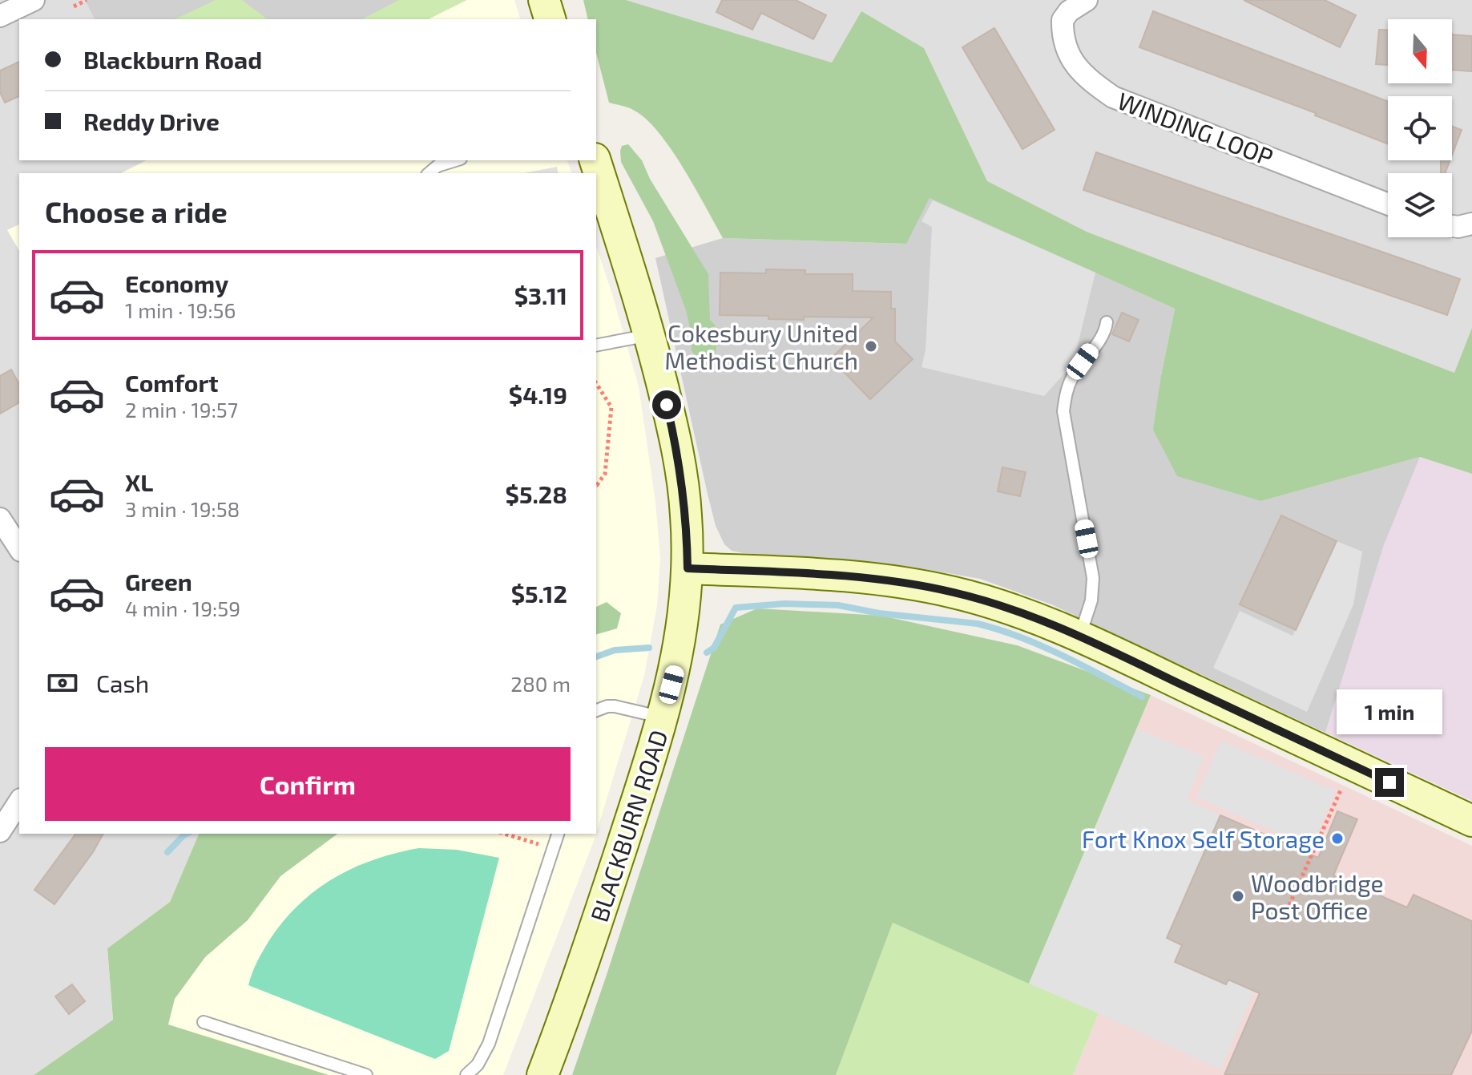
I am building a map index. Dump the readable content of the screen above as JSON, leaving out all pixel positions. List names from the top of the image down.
{
  "streets": {
    "street": ["WINDING LOOP", "BLACKBURN ROAD"]
  },
  "places": ["Cokesbury United Methodist Church", "Fort Knox Self Storage", "Woodbridge Post Office"],
  "north": "bottom",
  "page": {
    "banner": ["Blackburn Road", "Reddy Drive"],
    "heading": "Choose a ride",
    "list": [
      {
        "name": "Economy",
        "note": "1 min · 19:56",
        "value": "$3.11"
      },
      {
        "name": "Comfort",
        "note": "2 min · 19:57",
        "value": "$4.19"
      },
      {
        "name": "XL",
        "note": "3 min · 19:58",
        "value": "$5.28"
      },
      {
        "name": "Green",
        "note": "4 min · 19:59",
        "value": "$5.12"
      }
    ],
    "pay": ["Cash", "280 m"],
    "bubble": "1 min",
    "buttons": "Confirm"
  }
}
